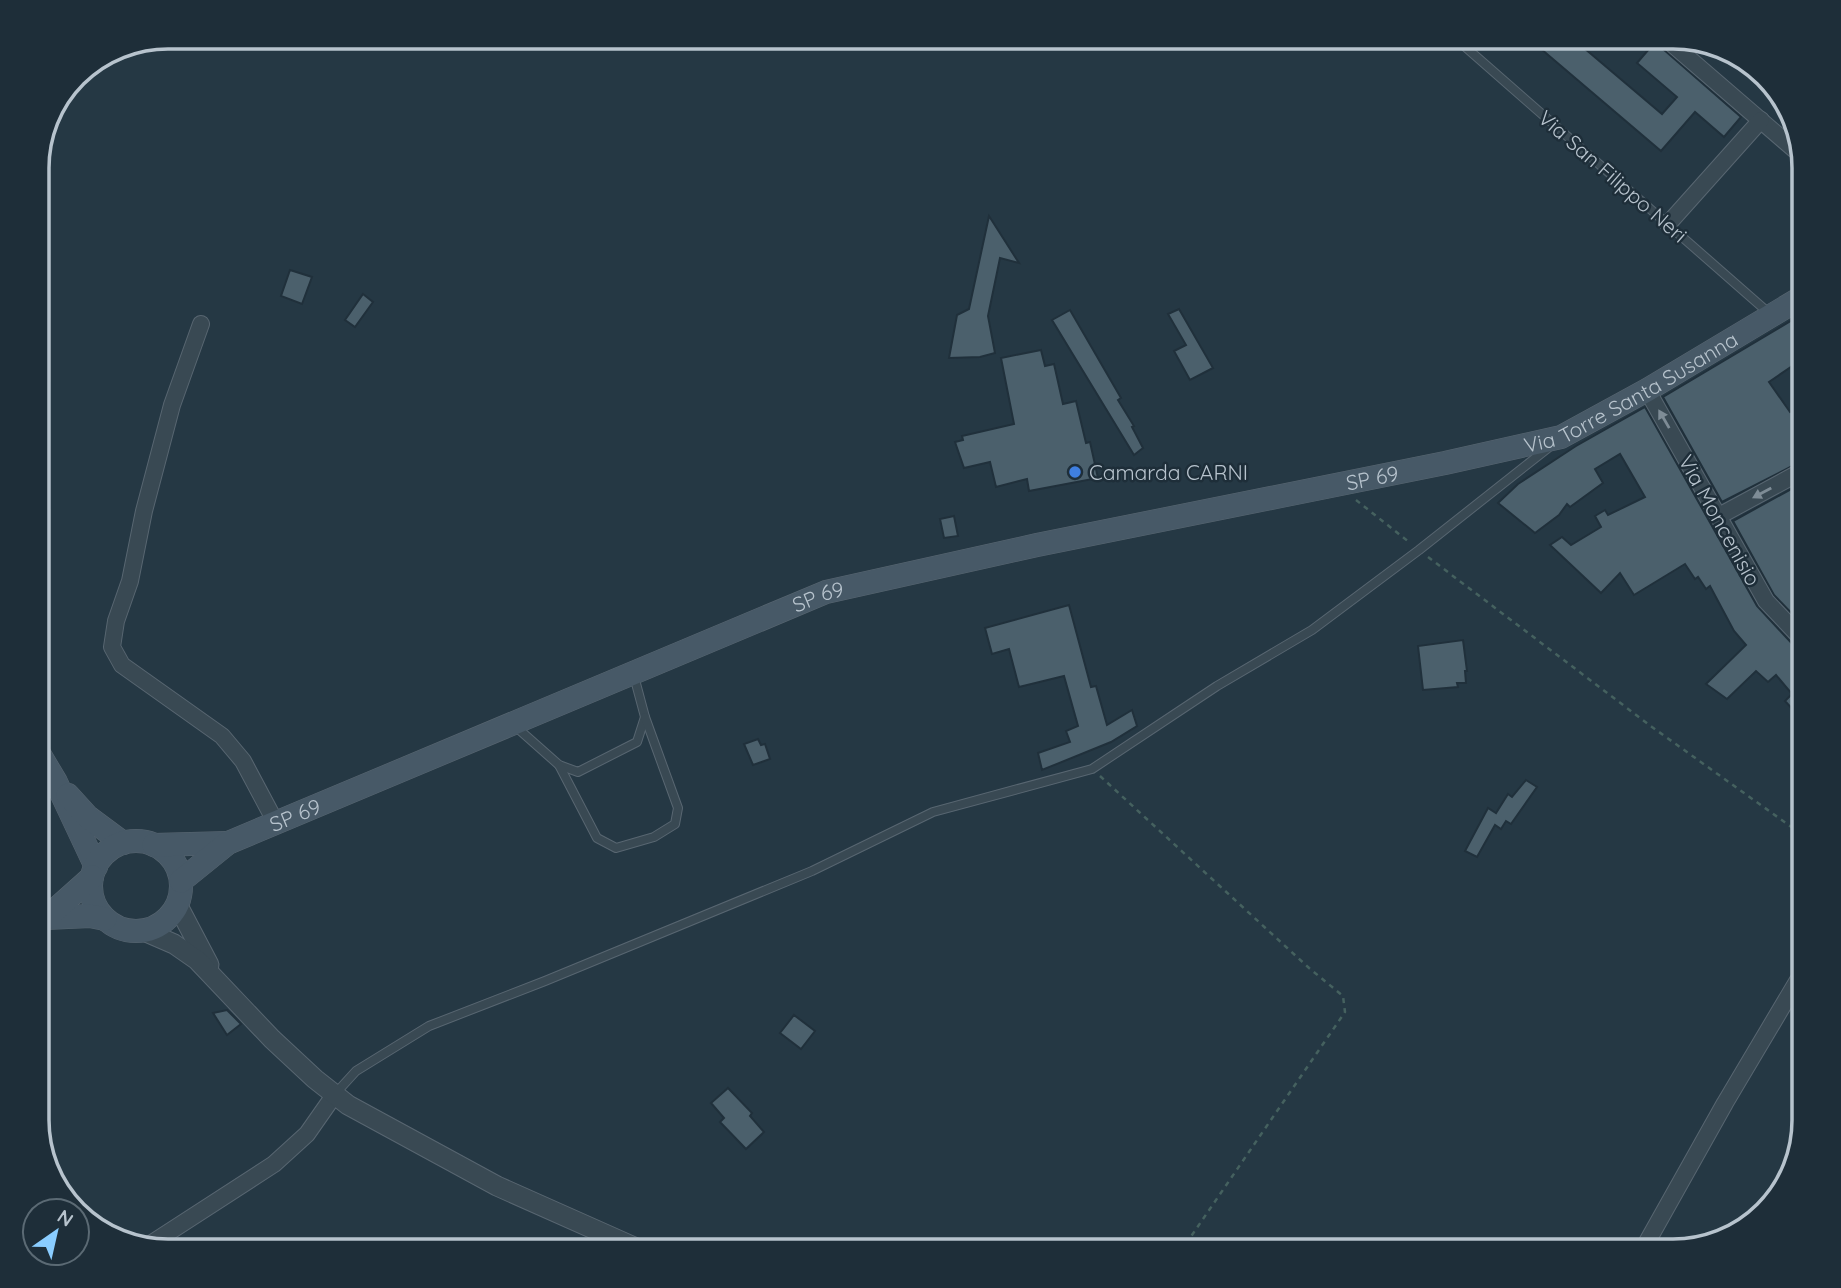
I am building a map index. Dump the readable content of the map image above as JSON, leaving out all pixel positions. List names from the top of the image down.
{
  "streets": {
    "main road": ["Via Torre Santa Susanna", "SP 69"],
    "street": ["Via Moncenisio"],
    "lane": ["Via San Filippo Neri"]
  },
  "crossings": [
    ["Via San Filippo Neri", "Via Torre Santa Susanna"],
    ["Via Torre Santa Susanna", "SP 69"],
    ["Via Torre Santa Susanna", "Via Moncenisio"]
  ],
  "one_way": ["Via Moncenisio"],
  "places": ["Camarda CARNI"],
  "north": "top right"
}
